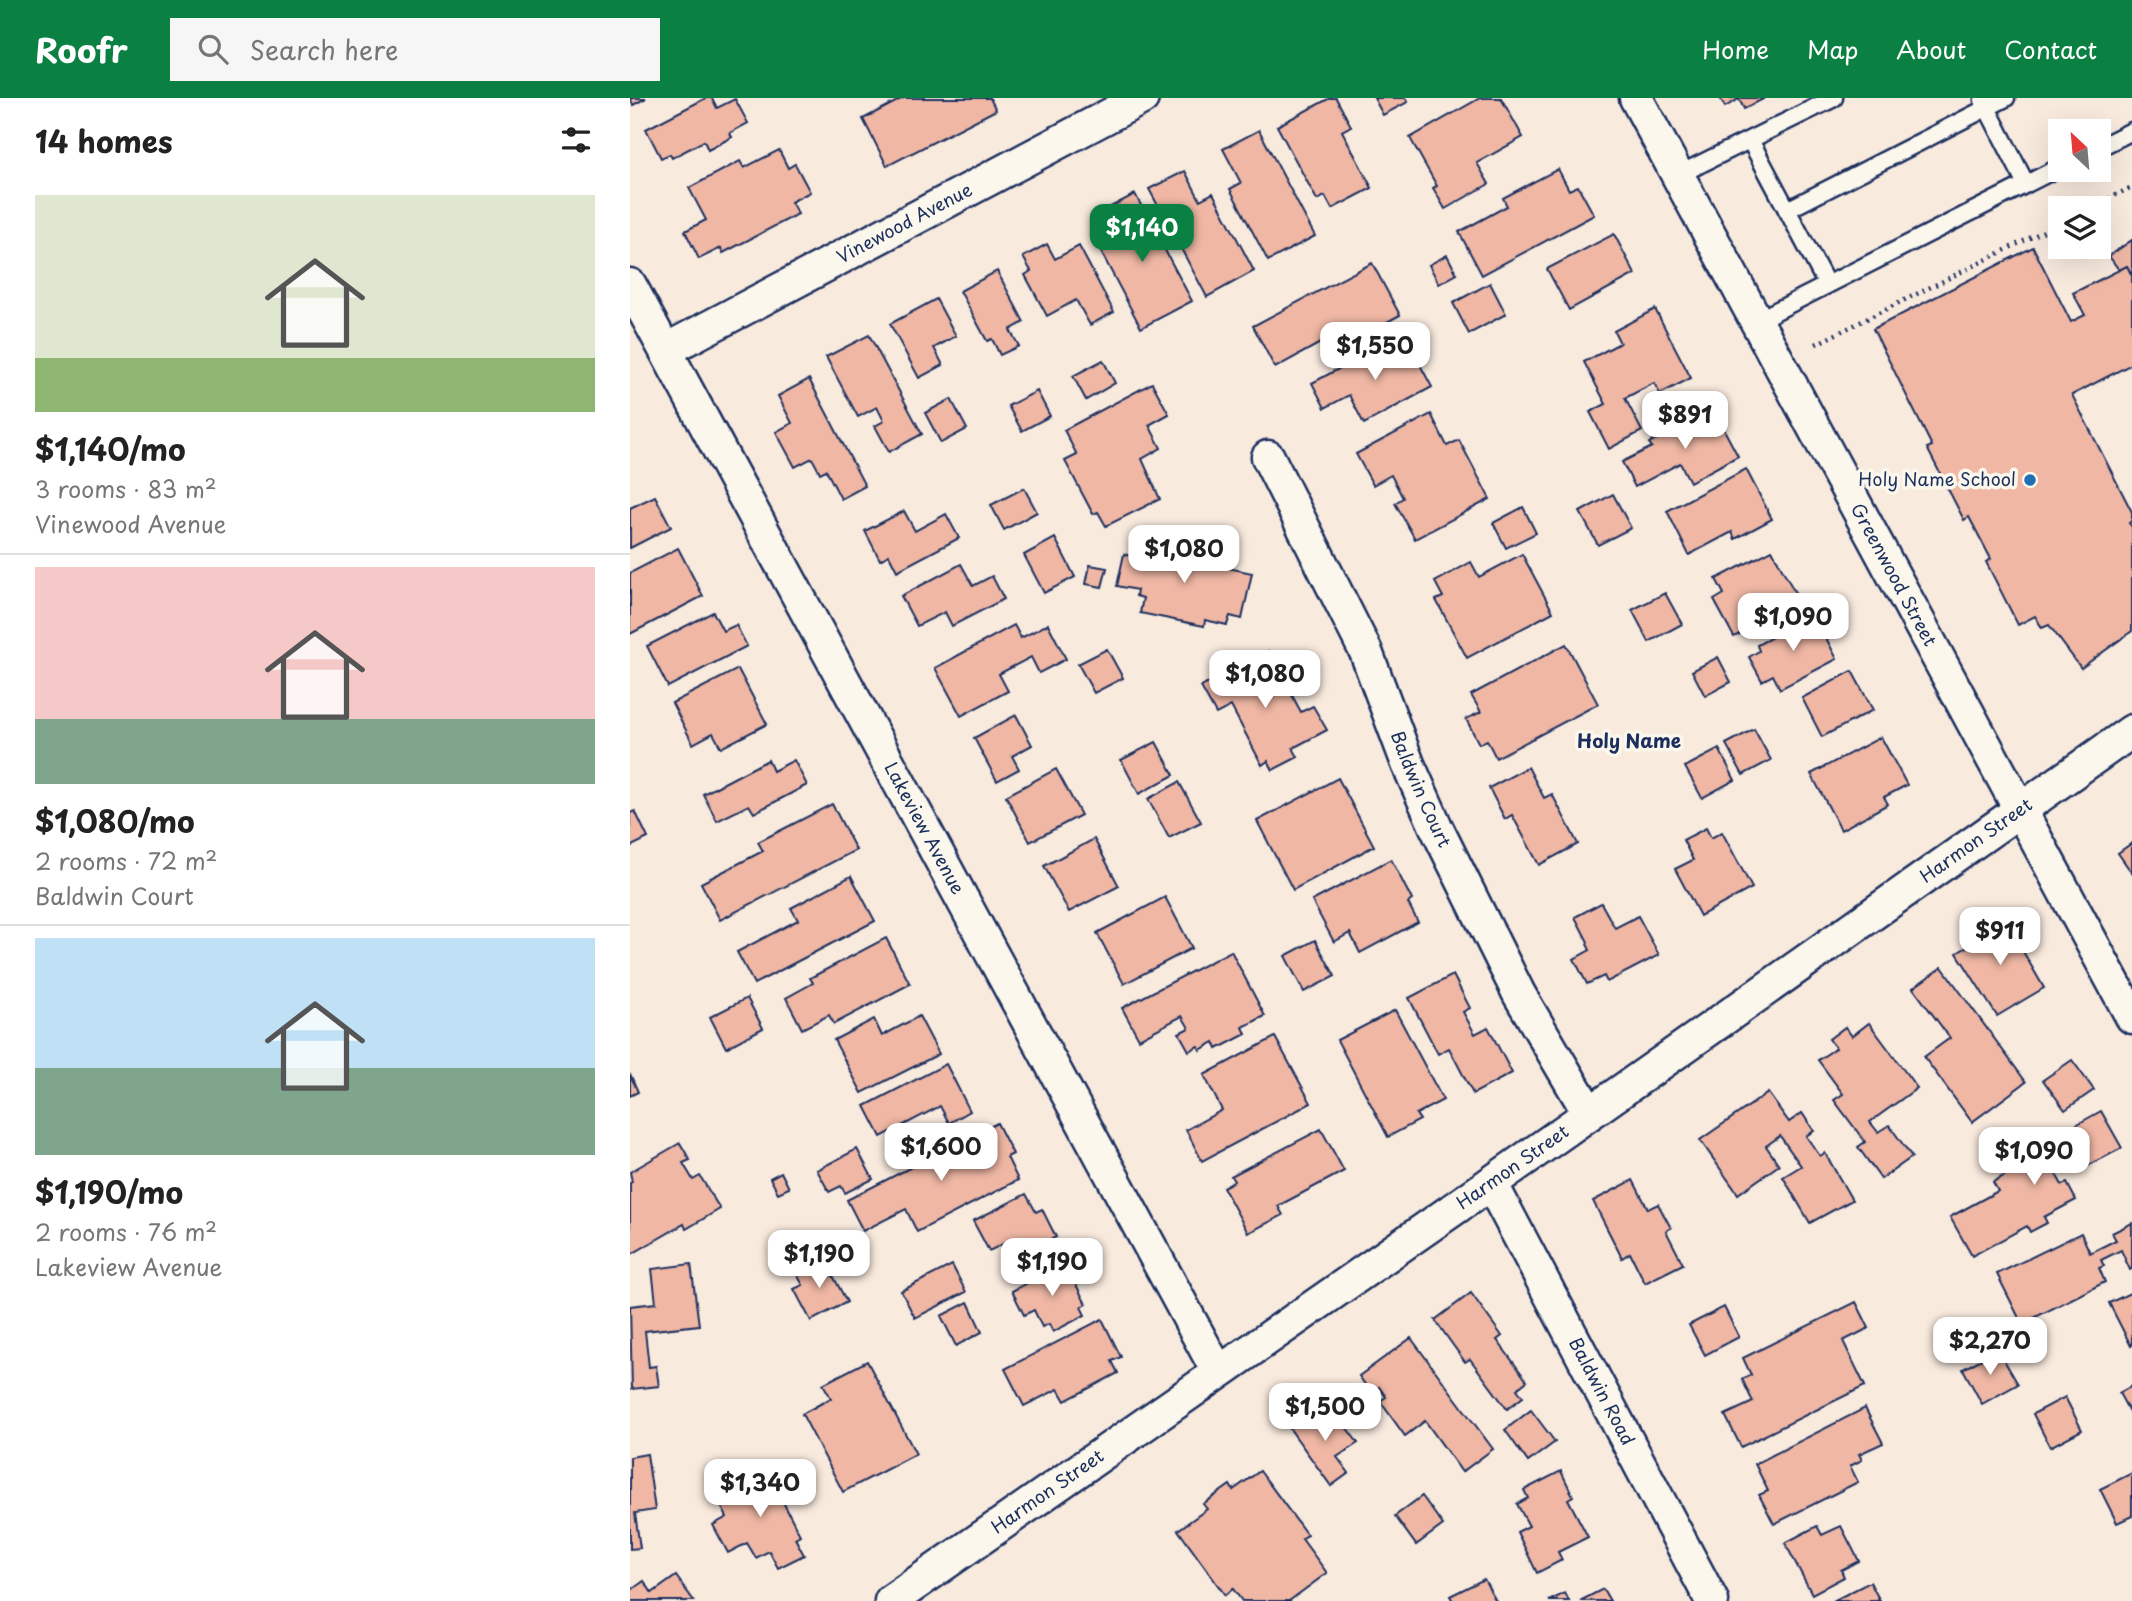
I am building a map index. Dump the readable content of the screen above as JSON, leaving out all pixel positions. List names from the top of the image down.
{
  "streets": {
    "street": [
      "Vinewood Avenue",
      "Greenwood Street",
      "Baldwin Court",
      "Lakeview Avenue",
      "Harmon Street",
      "Baldwin Road"
    ]
  },
  "crossings": [
    ["Vinewood Avenue", "Lakeview Avenue"],
    ["Greenwood Street", "Harmon Street"],
    ["Baldwin Court", "Harmon Street"],
    ["Lakeview Avenue", "Harmon Street"],
    ["Harmon Street", "Baldwin Road"]
  ],
  "districts": ["Holy Name"],
  "places": ["Holy Name School"],
  "north": "top left",
  "page": {
    "header": "Roofr",
    "search": "Search here",
    "nav": [
      "Home",
      "Map",
      "About",
      "Contact"
    ],
    "heading": "14 homes",
    "list": [
      {
        "name": "$1,140/mo",
        "note": "3 rooms · 83 m² · Vinewood Avenue"
      },
      {
        "name": "$1,080/mo",
        "note": "2 rooms · 72 m² · Baldwin Court"
      },
      {
        "name": "$1,190/mo",
        "note": "2 rooms · 76 m² · Lakeview Avenue"
      }
    ],
    "price": [
      "$1,140",
      "$1,550",
      "$891",
      "$1,080",
      "$1,090",
      "$1,080",
      "$911",
      "$1,600",
      "$1,090",
      "$1,190",
      "$1,190",
      "$2,270",
      "$1,500",
      "$1,340"
    ]
  }
}
